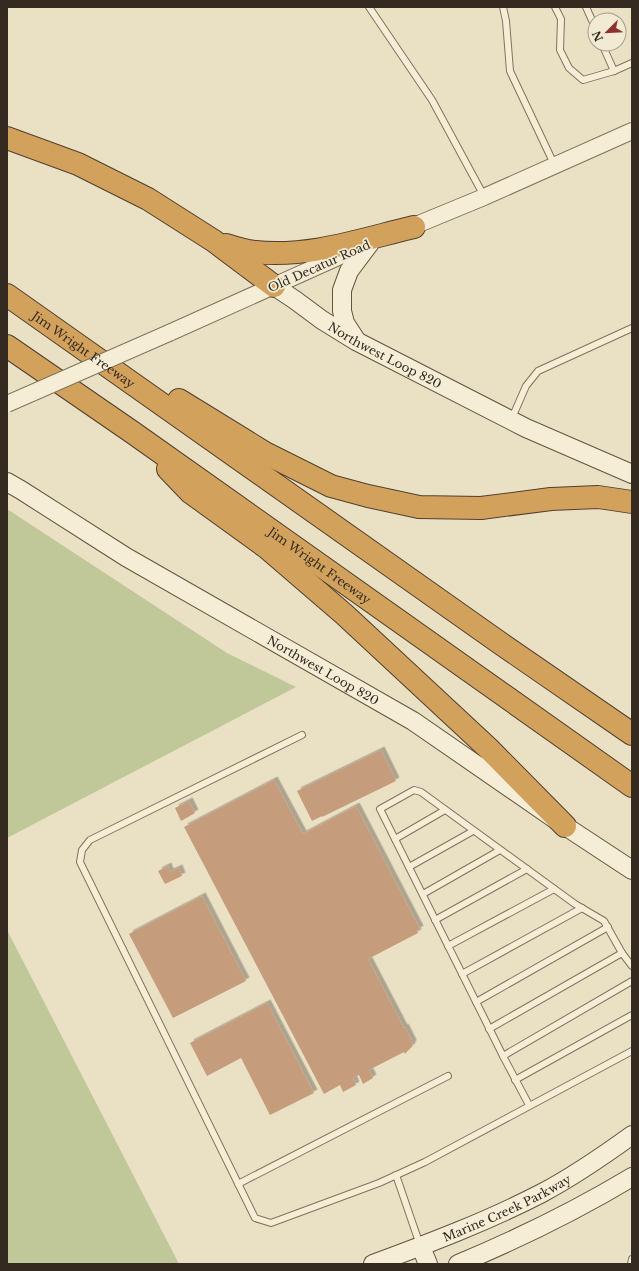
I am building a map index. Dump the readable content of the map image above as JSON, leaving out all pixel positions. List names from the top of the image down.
{
  "streets": {
    "highway": ["Jim Wright Freeway"],
    "main road": ["Northwest Loop 820", "Marine Creek Parkway"],
    "street": ["Old Decatur Road"]
  },
  "crossings": [
    ["Old Decatur Road", "Northwest Loop 820"]
  ],
  "north": "bottom left"
}
